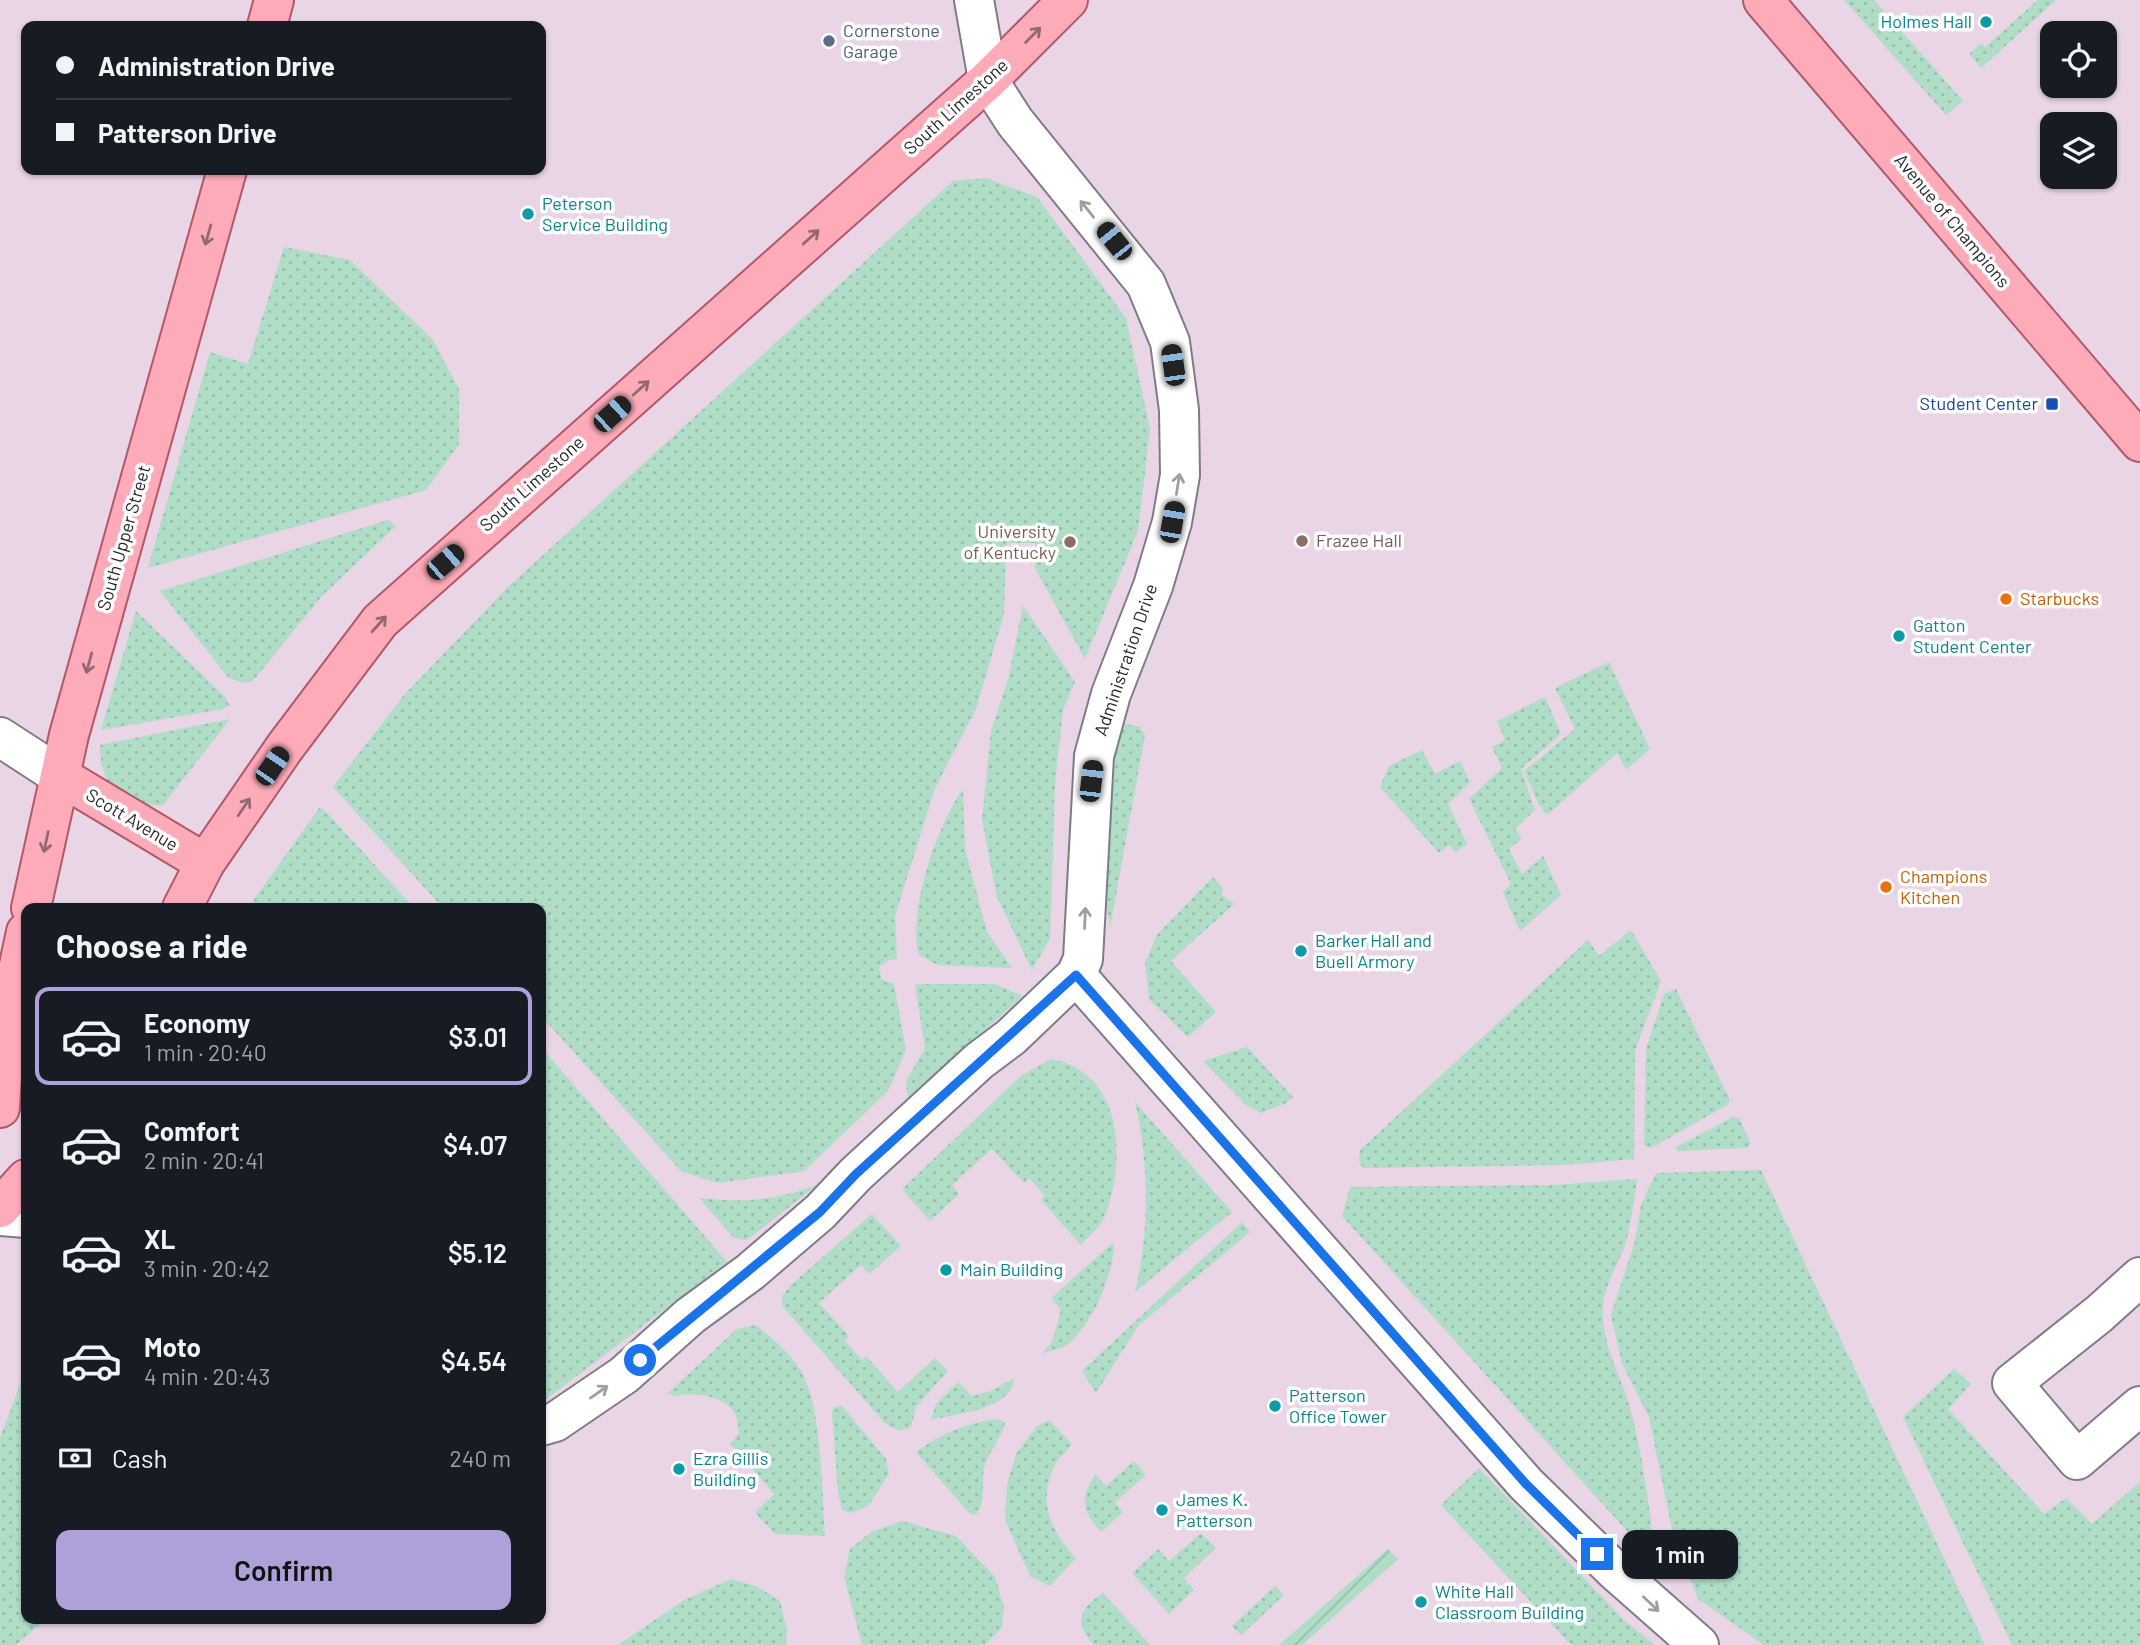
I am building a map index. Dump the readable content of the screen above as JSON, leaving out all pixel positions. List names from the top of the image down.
{
  "streets": {
    "main road": [
      "South Limestone",
      "Avenue of Champions",
      "South Upper Street",
      "Scott Avenue"
    ],
    "street": ["Administration Drive"]
  },
  "crossings": [
    ["South Limestone", "Administration Drive"],
    ["South Limestone", "Scott Avenue"],
    ["South Upper Street", "Scott Avenue"]
  ],
  "one_way": ["South Limestone", "South Upper Street", "Administration Drive"],
  "places": {
    "other": [
      "Holmes Hall",
      "Cornerstone Garage",
      "Peterson Service Building",
      "Frazee Hall",
      "University of Kentucky",
      "Starbucks",
      "Gatton Student Center",
      "Champions Kitchen",
      "Barker Hall and Buell Armory",
      "Main Building",
      "Patterson Office Tower",
      "Ezra Gillis Building",
      "James K. Patterson",
      "White Hall Classroom Building"
    ],
    "transit": ["Student Center"]
  },
  "page": {
    "banner": ["Administration Drive", "Patterson Drive"],
    "heading": "Choose a ride",
    "list": [
      {
        "name": "Economy",
        "note": "1 min · 20:40",
        "value": "$3.01"
      },
      {
        "name": "Comfort",
        "note": "2 min · 20:41",
        "value": "$4.07"
      },
      {
        "name": "XL",
        "note": "3 min · 20:42",
        "value": "$5.12"
      },
      {
        "name": "Moto",
        "note": "4 min · 20:43",
        "value": "$4.54"
      }
    ],
    "pay": ["Cash", "240 m"],
    "buttons": "Confirm",
    "bubble": "1 min"
  }
}
